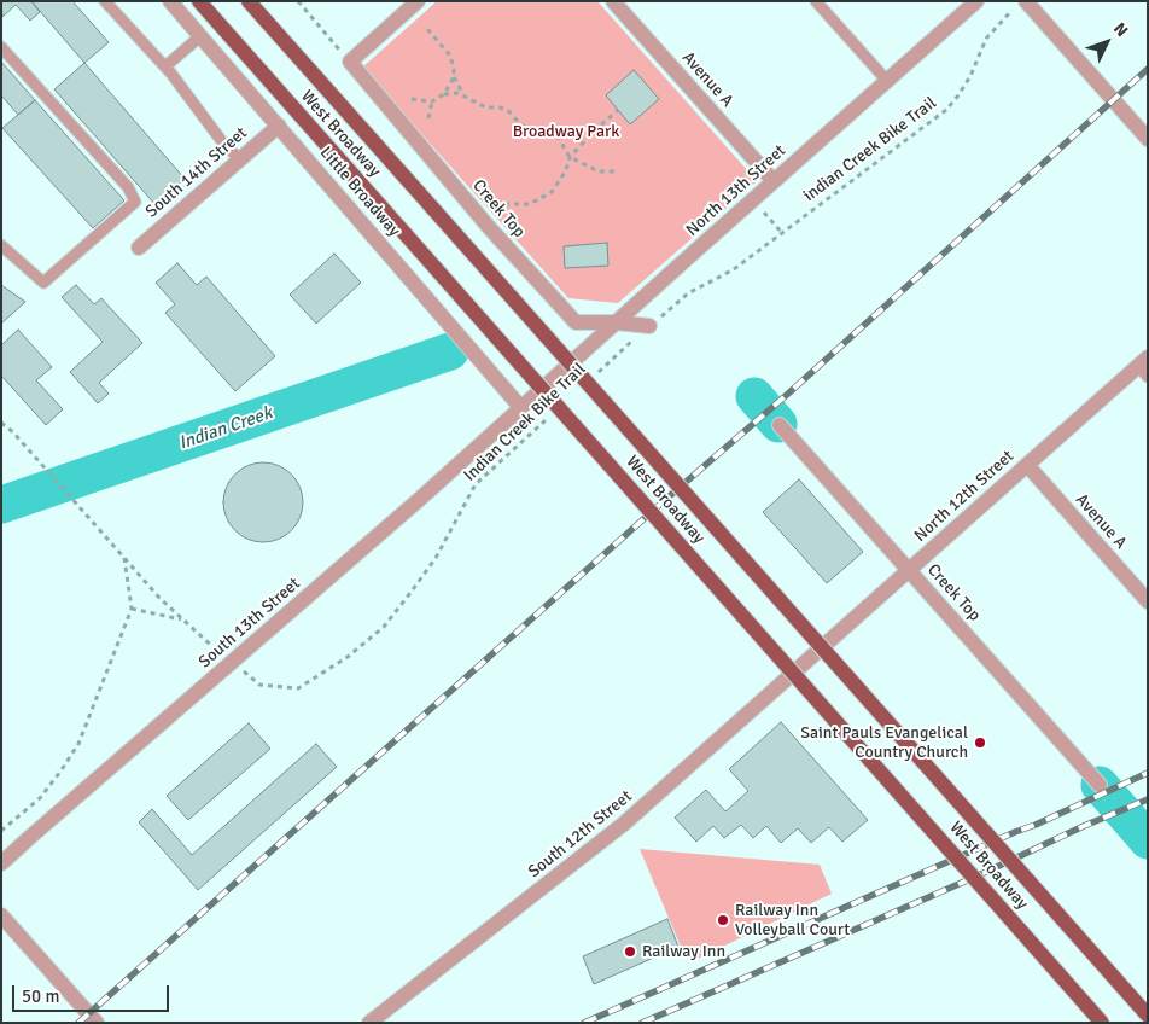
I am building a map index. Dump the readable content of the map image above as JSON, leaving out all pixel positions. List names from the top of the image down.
{
  "streets": {
    "main road": ["West Broadway"],
    "street": [
      "Avenue A",
      "South 14th Street",
      "North 13th Street",
      "Little Broadway",
      "Creek Top",
      "North 12th Street",
      "South 13th Street",
      "South 12th Street"
    ],
    "path": ["indian Creek Bike Trail", "Indian Creek Bike Trail"]
  },
  "crossings": [
    ["Avenue A", "North 13th Street"],
    ["Avenue A", "North 12th Street"],
    ["indian Creek Bike Trail", "Indian Creek Bike Trail"],
    ["South 14th Street", "Little Broadway"],
    ["North 13th Street", "Little Broadway"],
    ["North 13th Street", "Creek Top"],
    ["North 13th Street", "South 13th Street"],
    ["Little Broadway", "South 13th Street"],
    ["Creek Top", "Indian Creek Bike Trail"],
    ["Creek Top", "North 12th Street"],
    ["Indian Creek Bike Trail", "South 13th Street"],
    ["North 12th Street", "South 12th Street"]
  ],
  "water": ["Indian Creek"],
  "parks": ["Broadway Park"],
  "places": ["Saint Pauls Evangelical Country Church", "Railway Inn Volleyball Court", "Railway Inn"],
  "scale_bar": "50 m",
  "north": "top right"
}
